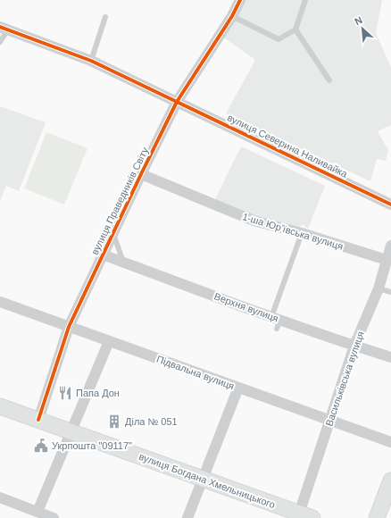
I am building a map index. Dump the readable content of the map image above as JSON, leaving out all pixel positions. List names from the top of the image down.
{
  "streets": {
    "street": [
      "вулиця Северина Наливайка",
      "вулиця Праведників Світу",
      "1-ша Юрʼївська вулиця",
      "Верхня вулиця",
      "Підвальна вулиця",
      "Васильківська вулиця",
      "вулиця Богдана Хмельницького"
    ]
  },
  "crossings": [
    ["вулиця Северина Наливайка", "вулиця Праведників Світу"],
    ["вулиця Праведників Світу", "1-ша Юрʼївська вулиця"],
    ["вулиця Праведників Світу", "Верхня вулиця"],
    ["вулиця Праведників Світу", "Підвальна вулиця"],
    ["вулиця Праведників Світу", "вулиця Богдана Хмельницького"],
    ["1-ша Юрʼївська вулиця", "Васильківська вулиця"],
    ["Верхня вулиця", "Васильківська вулиця"],
    ["Підвальна вулиця", "Васильківська вулиця"],
    ["Васильківська вулиця", "вулиця Богдана Хмельницького"]
  ],
  "places": {
    "restaurant": ["Папа Дон"],
    "building": ["Діла № 051"],
    "public building": ["Укрпошта \"09117\""]
  },
  "north": "top left"
}
